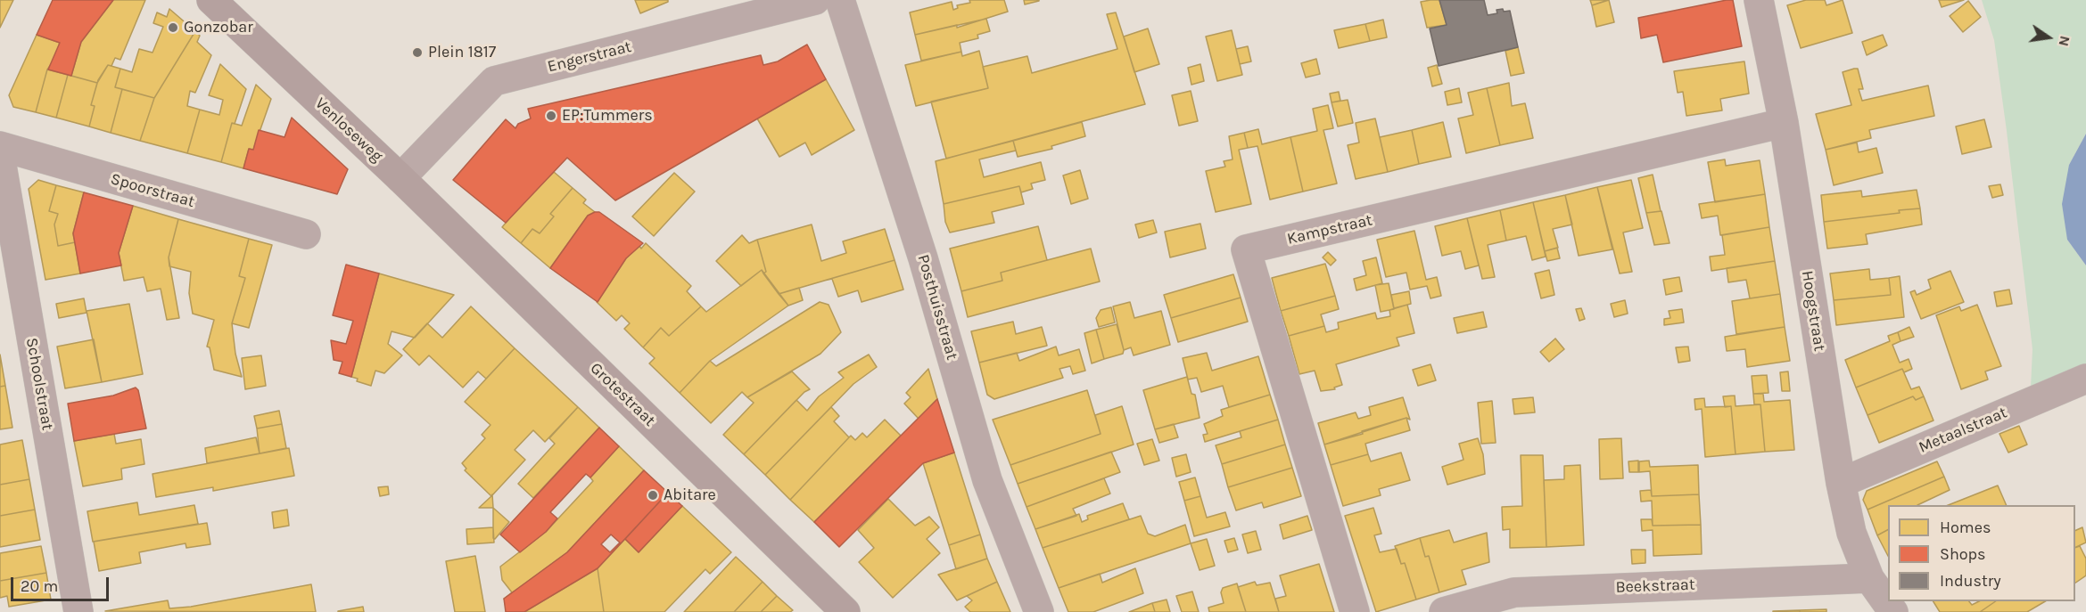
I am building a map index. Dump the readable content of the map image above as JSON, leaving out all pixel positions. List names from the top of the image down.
{
  "streets": {
    "main road": ["Venloseweg", "Grotestraat"],
    "street": [
      "Engerstraat",
      "Spoorstraat",
      "Kampstraat",
      "Posthuisstraat",
      "Hoogstraat",
      "Schoolstraat",
      "Metaalstraat",
      "Beekstraat"
    ]
  },
  "crossings": [
    ["Engerstraat", "Venloseweg"],
    ["Engerstraat", "Grotestraat"],
    ["Venloseweg", "Grotestraat"],
    ["Kampstraat", "Hoogstraat"],
    ["Hoogstraat", "Metaalstraat"],
    ["Hoogstraat", "Beekstraat"]
  ],
  "places": [
    "Gonzobar",
    "Plein 1817",
    "EP:Tummers",
    "Abitare"
  ],
  "legend": ["Homes", "Shops", "Industry"],
  "scale_bar": "20 m",
  "north": "right"
}
